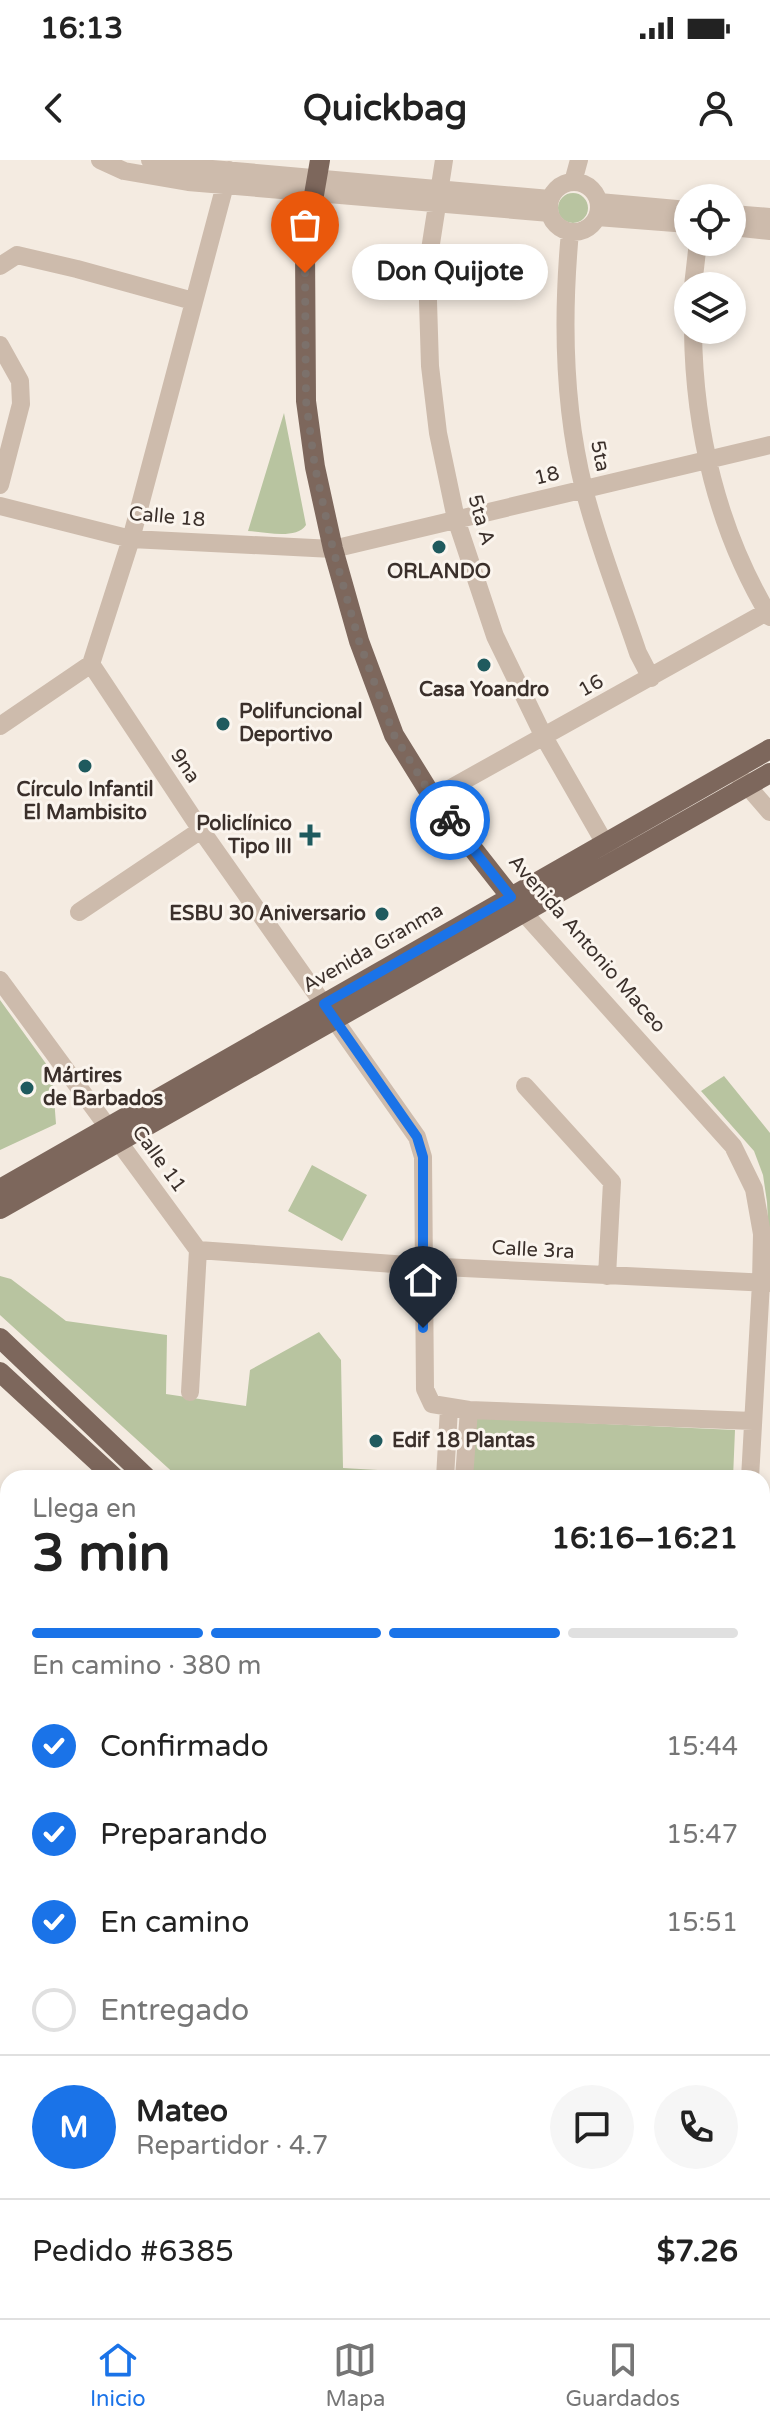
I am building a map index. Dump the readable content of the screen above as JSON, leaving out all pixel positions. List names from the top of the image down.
{
  "streets": {
    "main road": ["Avenida Antonio Maceo", "Avenida Granma"],
    "street": [
      "5ta",
      "18",
      "Calle 18",
      "5ta A",
      "16",
      "9na",
      "Calle 11",
      "Calle 3ra"
    ]
  },
  "crossings": [
    ["5ta", "18"],
    ["5ta", "16"],
    ["18", "Calle 18"],
    ["18", "5ta A"],
    ["18", "Avenida Antonio Maceo"],
    ["Calle 18", "Avenida Antonio Maceo"],
    ["5ta A", "16"],
    ["5ta A", "Avenida Granma"],
    ["16", "Avenida Antonio Maceo"],
    ["9na", "Avenida Granma"],
    ["9na", "Calle 3ra"],
    ["Avenida Antonio Maceo", "Avenida Granma"],
    ["Avenida Antonio Maceo", "Calle 3ra"],
    ["Avenida Granma", "Calle 11"],
    ["Calle 11", "Calle 3ra"]
  ],
  "places": {
    "other": [
      "Don Quijote",
      "ORLANDO",
      "Casa Yoandro",
      "Polifuncional Deportivo",
      "Círculo Infantil El Mambisito",
      "ESBU 30 Aniversario",
      "Mártires de Barbados",
      "Edif 18 Plantas"
    ],
    "health": ["Policlínico Tipo III"]
  },
  "page": {
    "status": "16:13",
    "header": "Quickbag",
    "bubble": "Don Quijote",
    "heading": ["3 min", "Llega en", "16:16–16:21"],
    "panel": [
      "Mateo",
      "Repartidor · 4.7",
      "Pedido #6385",
      "$7.26"
    ],
    "bar": "En camino · 380 m",
    "list": [
      ["Confirmado", "15:44"],
      ["Preparando", "15:47"],
      ["En camino", "15:51"],
      "Entregado"
    ],
    "round": "M",
    "tabs": ["Inicio", "Mapa", "Guardados"]
  }
}
